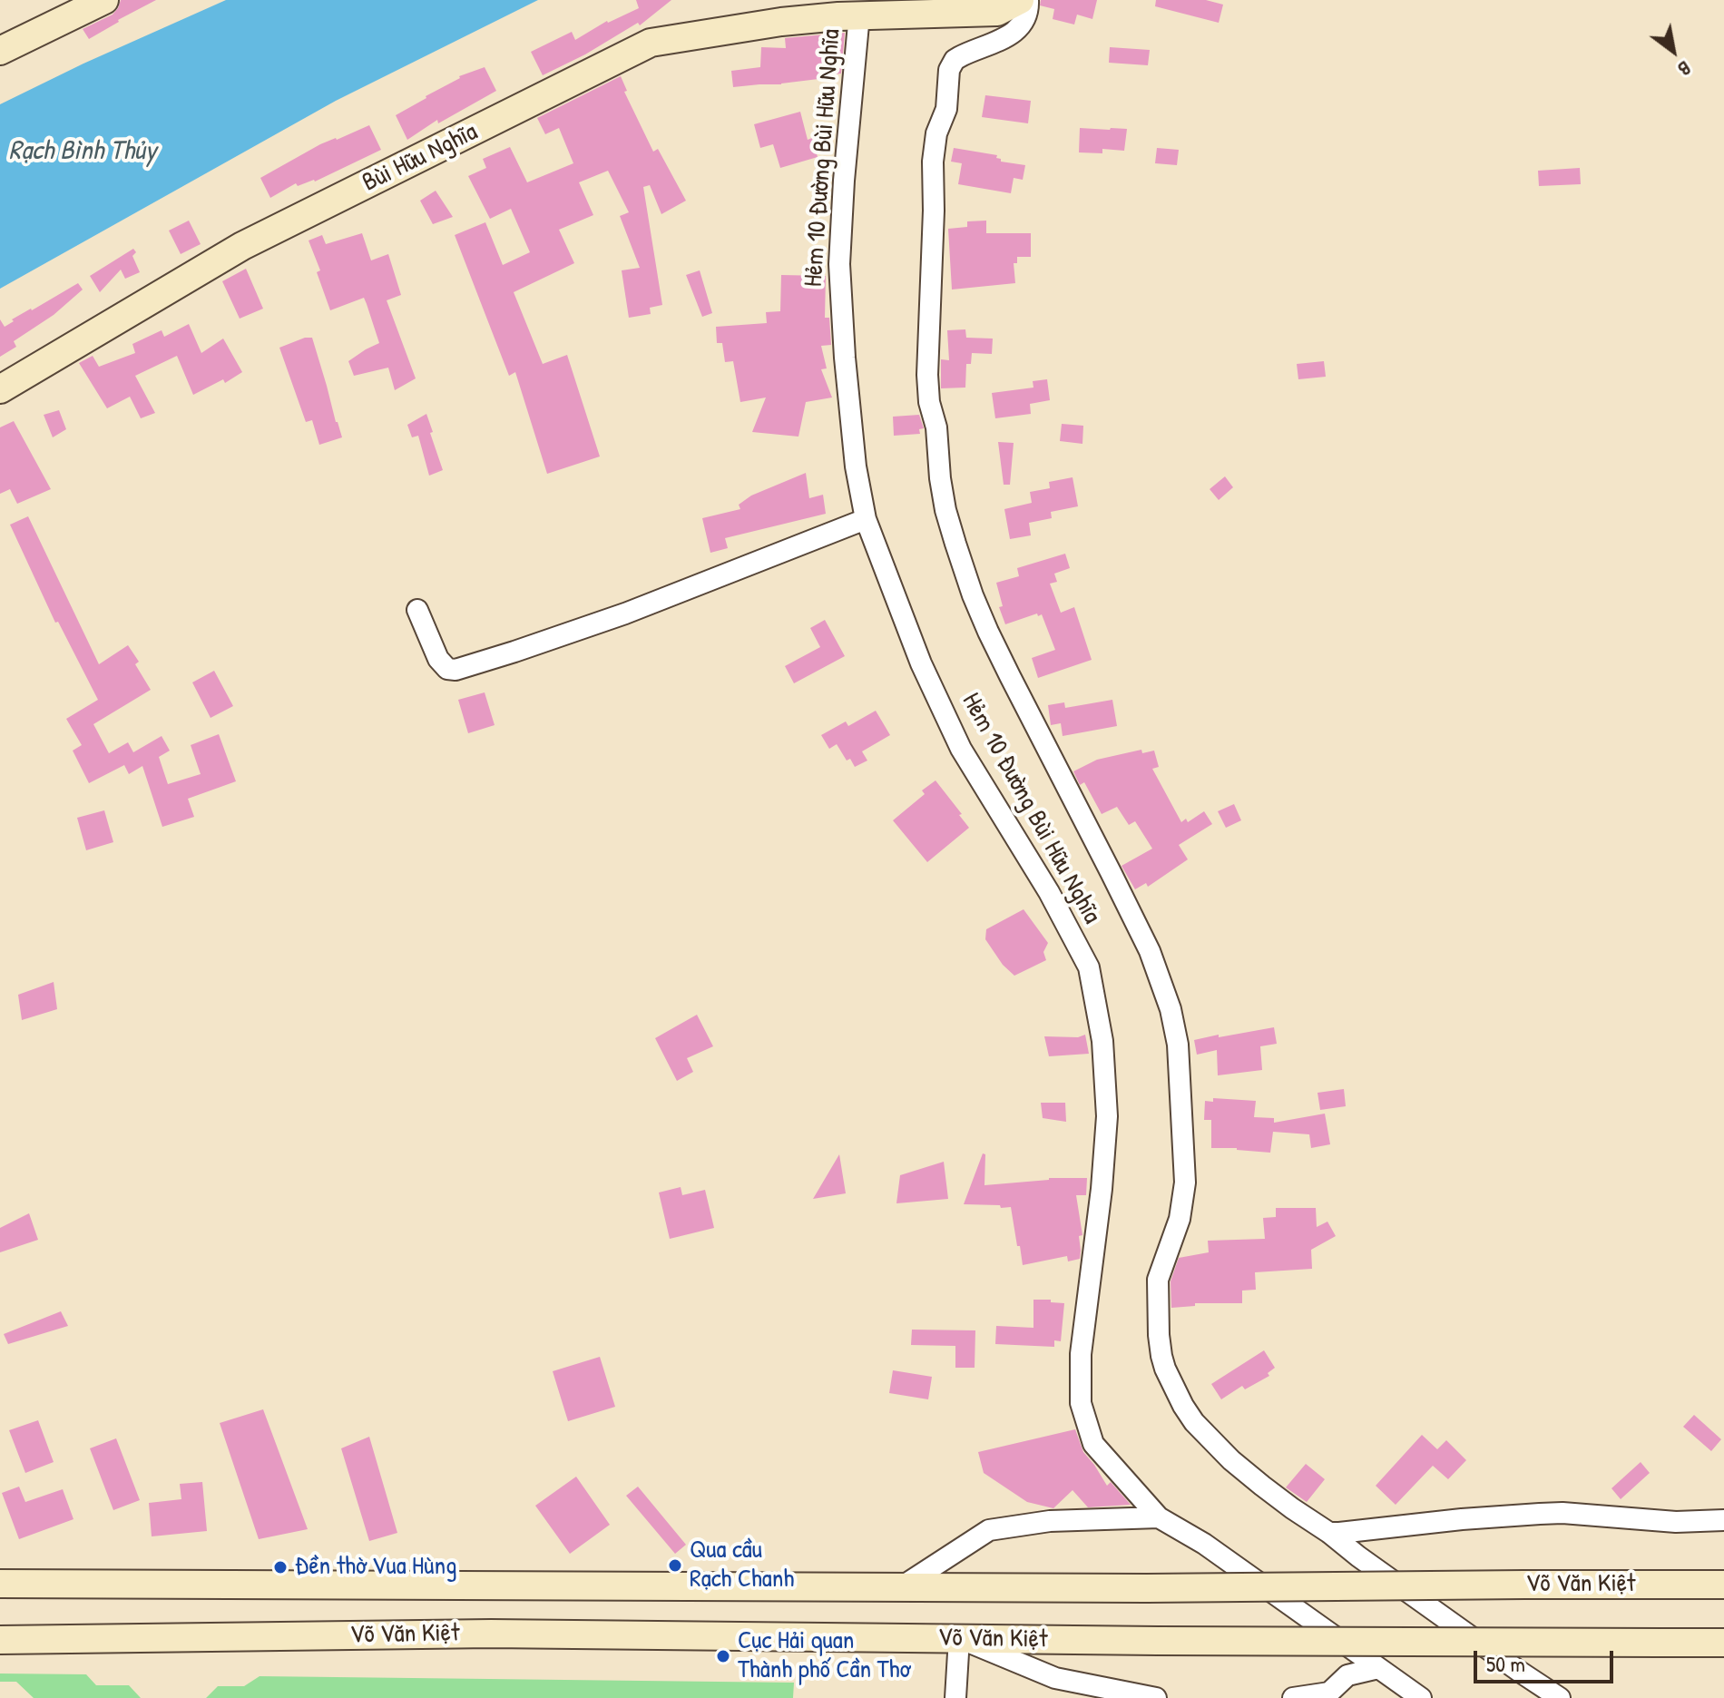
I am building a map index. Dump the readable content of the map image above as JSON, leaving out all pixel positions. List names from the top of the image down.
{
  "streets": {
    "main road": ["Bùi Hữu Nghĩa", "Võ Văn Kiệt"],
    "street": ["Hẻm 10 Đường Bùi Hữu Nghĩa"]
  },
  "crossings": [
    ["Bùi Hữu Nghĩa", "Hẻm 10 Đường Bùi Hữu Nghĩa"]
  ],
  "water": ["Rạch Bình Thủy"],
  "places": ["Qua cầu Rạch Chanh", "Đền thờ Vua Hùng", "Cục Hải quan Thành phố Cần Thơ"],
  "scale_bar": "50 m",
  "north": "bottom right"
}
